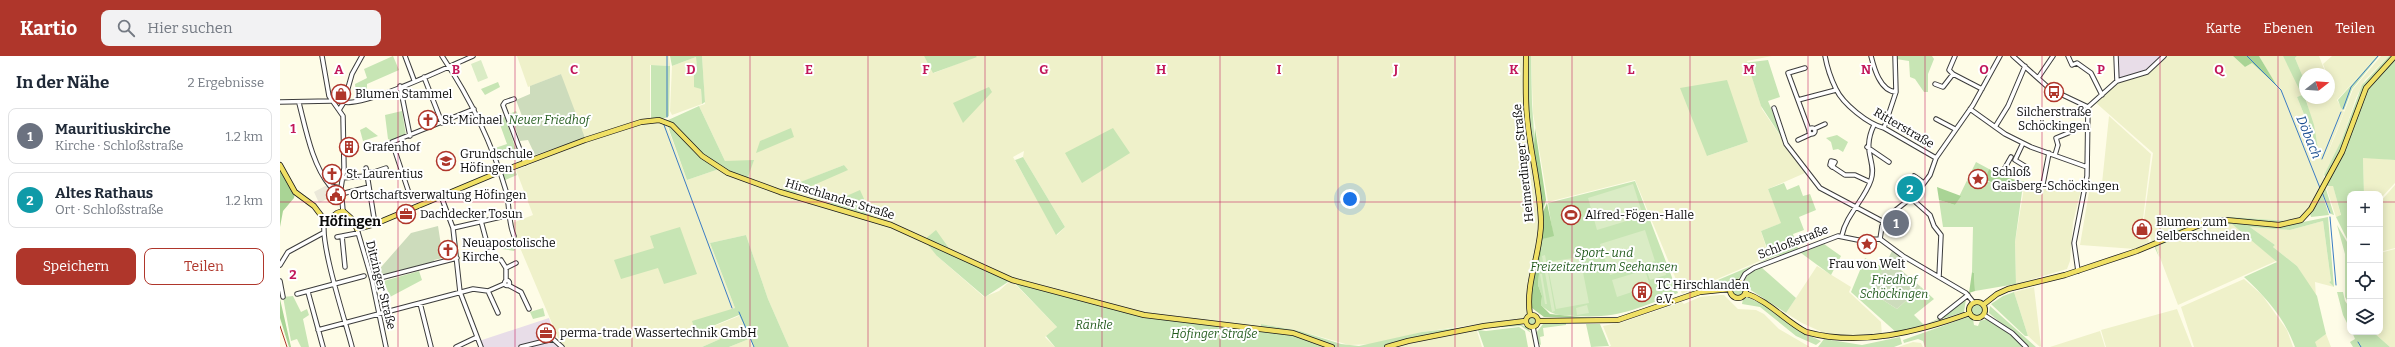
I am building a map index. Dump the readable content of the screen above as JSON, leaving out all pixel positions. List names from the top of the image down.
{
  "streets": {
    "main road": ["Heimerdinger Straße", "Hirschlander Straße"],
    "street": ["Ritterstraße", "Schloßstraße", "Ditzinger Straße"]
  },
  "crossings": [
    ["Hirschlander Straße", "Ditzinger Straße"]
  ],
  "districts": ["Höfingen"],
  "water": ["Döbach"],
  "parks": [
    "Neuer Friedhof",
    "Sport- und Freizeitzentrum Seehansen",
    "Friedhof Schöckingen",
    "Ränkle",
    "Höfinger Straße"
  ],
  "places": {
    "bus stop": ["Silcherstraße Schöckingen"],
    "shop": ["Blumen Stammel", "Blumen zum Selberschneiden"],
    "church": ["St. Michael", "St. Laurentius", "Neuapostolische Kirche"],
    "building": ["Grafenhof", "TC Hirschlanden e.V."],
    "school or university": ["Grundschule Höfingen"],
    "place": ["Schloß Gaisberg-Schöckingen", "Frau von Welt"],
    "public building": ["Ortschaftsverwaltung Höfingen"],
    "office": ["Dachdecker Tosun", "perma-trade Wassertechnik GmbH"],
    "sports": ["Alfred-Fögen-Halle"]
  },
  "north": "right",
  "page": {
    "header": "Kartio",
    "search": "Hier suchen",
    "nav": ["Karte", "Ebenen", "Teilen"],
    "heading": ["In der Nähe", "2 Ergebnisse"],
    "list": [
      {
        "mark": "1",
        "name": "Mauritiuskirche",
        "note": "Kirche · Schloßstraße",
        "value": "1.2 km"
      },
      {
        "mark": "2",
        "name": "Altes Rathaus",
        "note": "Ort · Schloßstraße",
        "value": "1.2 km"
      }
    ],
    "pins": ["2", "1"],
    "map_buttons": ["+", "−"],
    "buttons": ["Speichern", "Teilen"]
  },
  "grid": {
    "columns": [
      "A",
      "B",
      "C",
      "D",
      "E",
      "F",
      "G",
      "H",
      "I",
      "J",
      "K",
      "L",
      "M",
      "N",
      "O",
      "P",
      "Q"
    ],
    "rows": ["1", "2"]
  }
}
